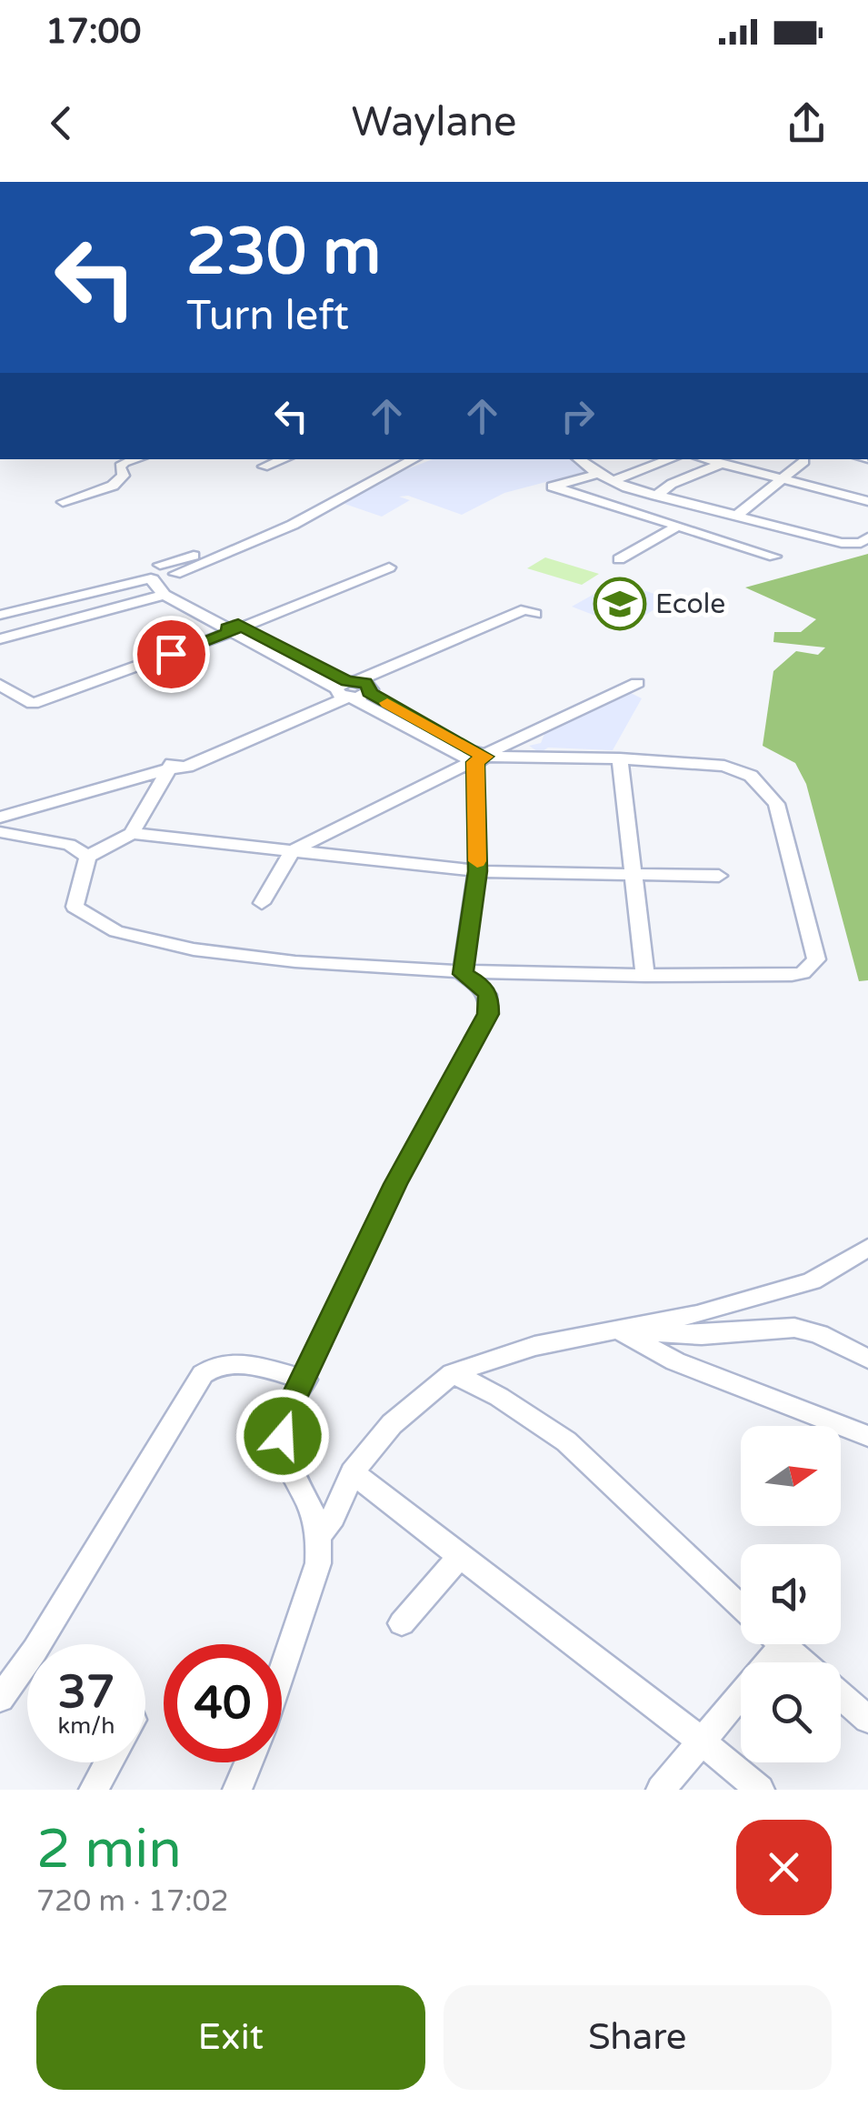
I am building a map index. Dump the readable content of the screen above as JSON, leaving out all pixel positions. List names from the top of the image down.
{
  "places": {
    "school or university": ["Ecole"]
  },
  "north": "right",
  "page": {
    "status": "17:00",
    "header": "Waylane",
    "turn": ["230 m", "Turn left"],
    "speed": "37 km/h",
    "limit": "40",
    "heading": ["2 min", "720 m · 17:02"],
    "buttons": ["Exit", "Share"]
  }
}
